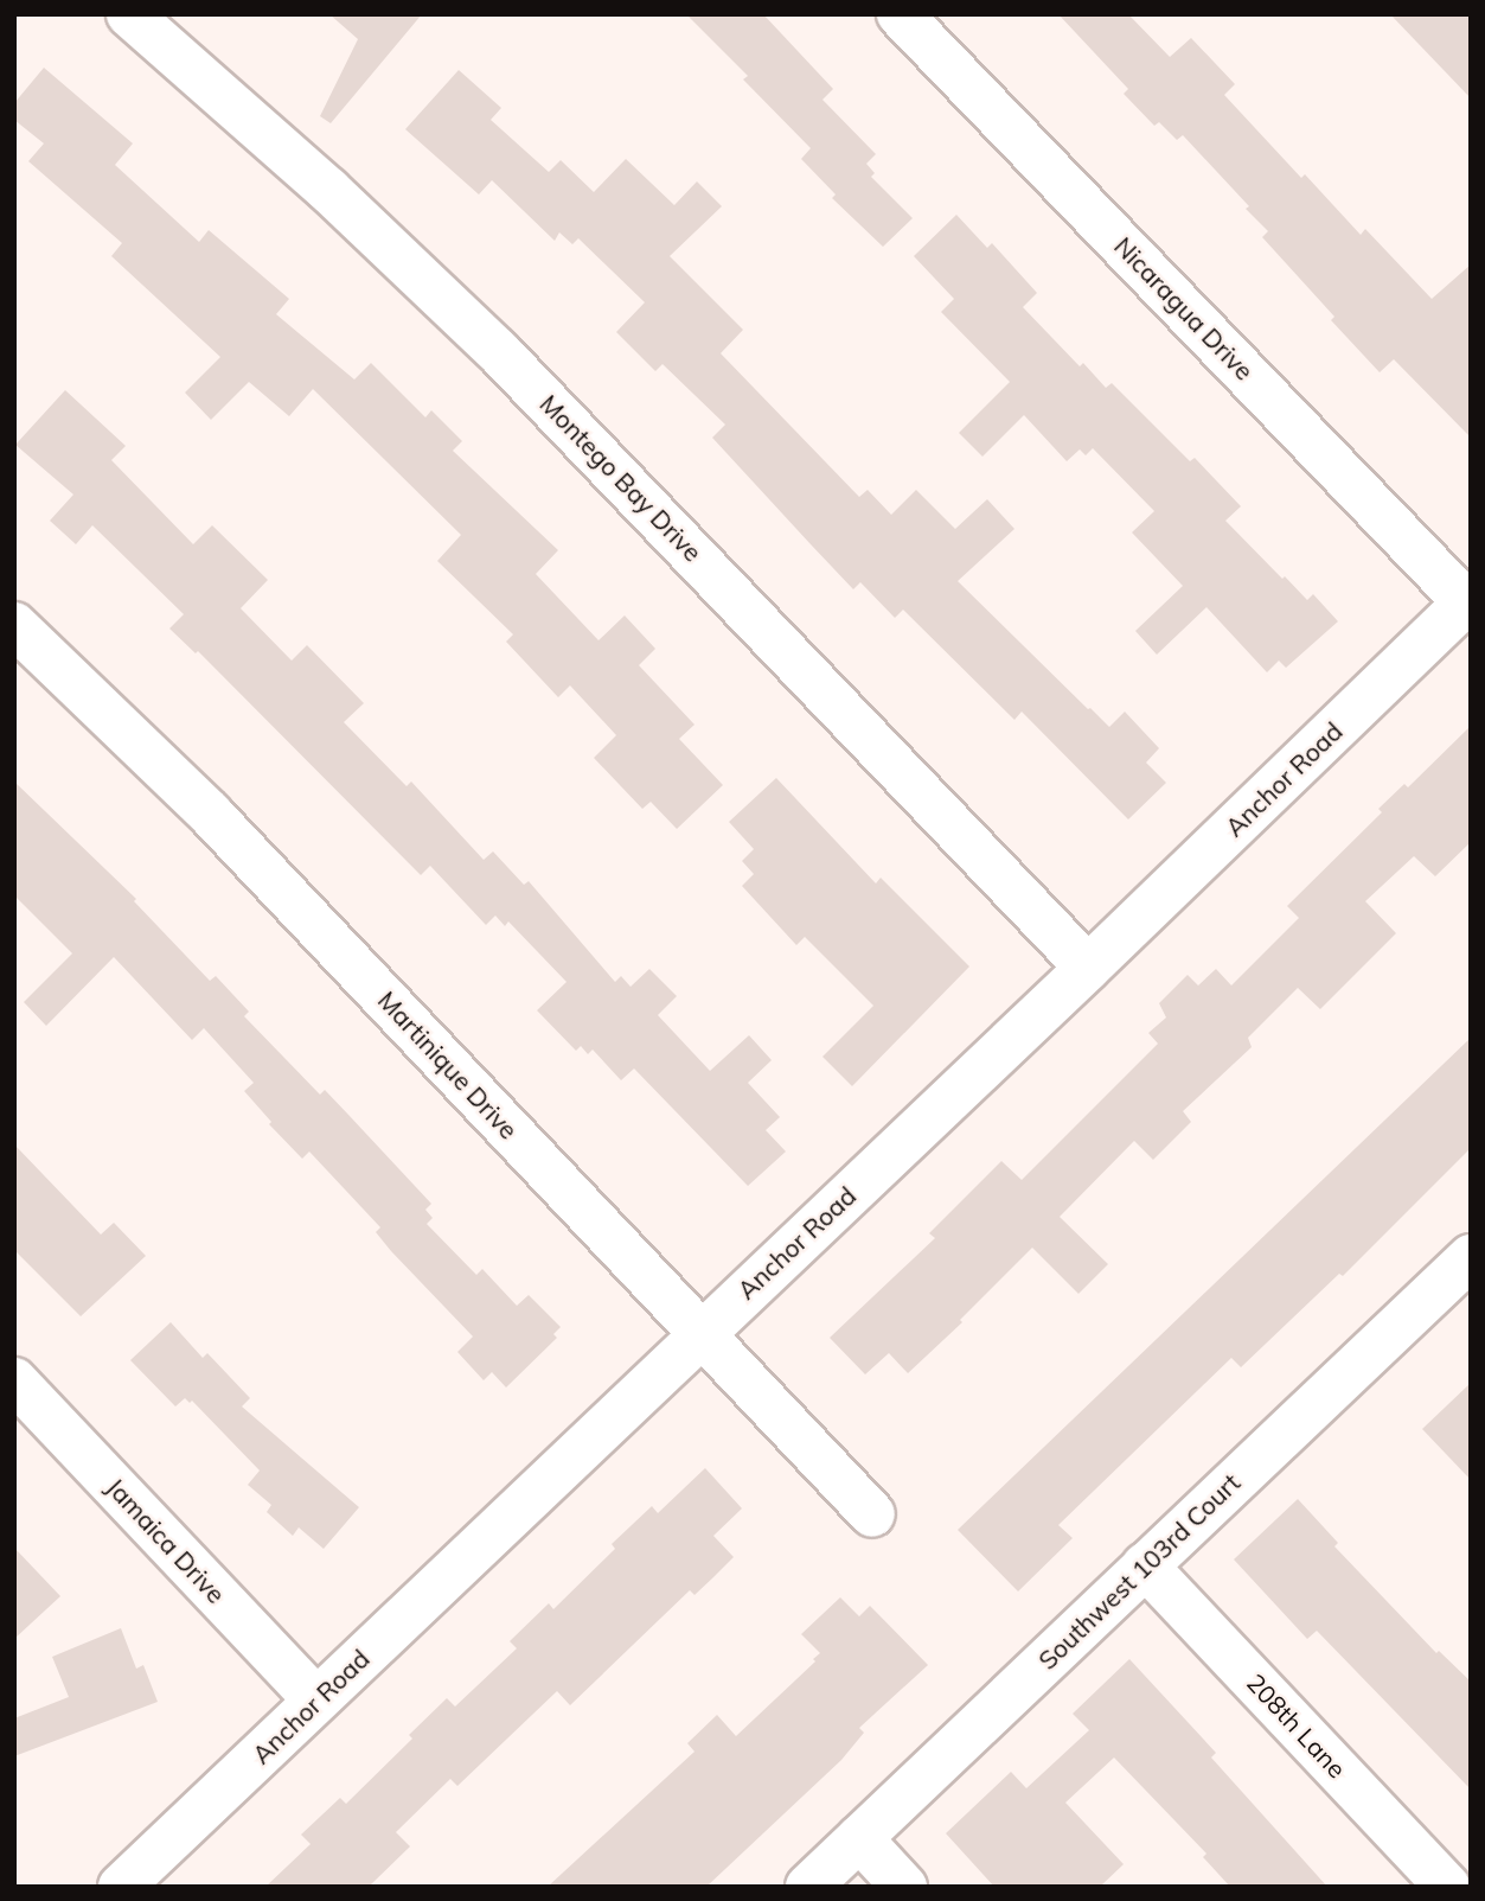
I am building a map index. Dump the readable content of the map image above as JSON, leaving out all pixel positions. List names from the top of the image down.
{
  "streets": {
    "street": [
      "Nicaragua Drive",
      "Montego Bay Drive",
      "Anchor Road",
      "Martinique Drive",
      "Jamaica Drive",
      "Southwest 103rd Court",
      "208th Lane"
    ]
  },
  "crossings": [
    ["Nicaragua Drive", "Anchor Road"],
    ["Montego Bay Drive", "Anchor Road"],
    ["Anchor Road", "Martinique Drive"],
    ["Anchor Road", "Jamaica Drive"],
    ["Southwest 103rd Court", "208th Lane"]
  ]
}
